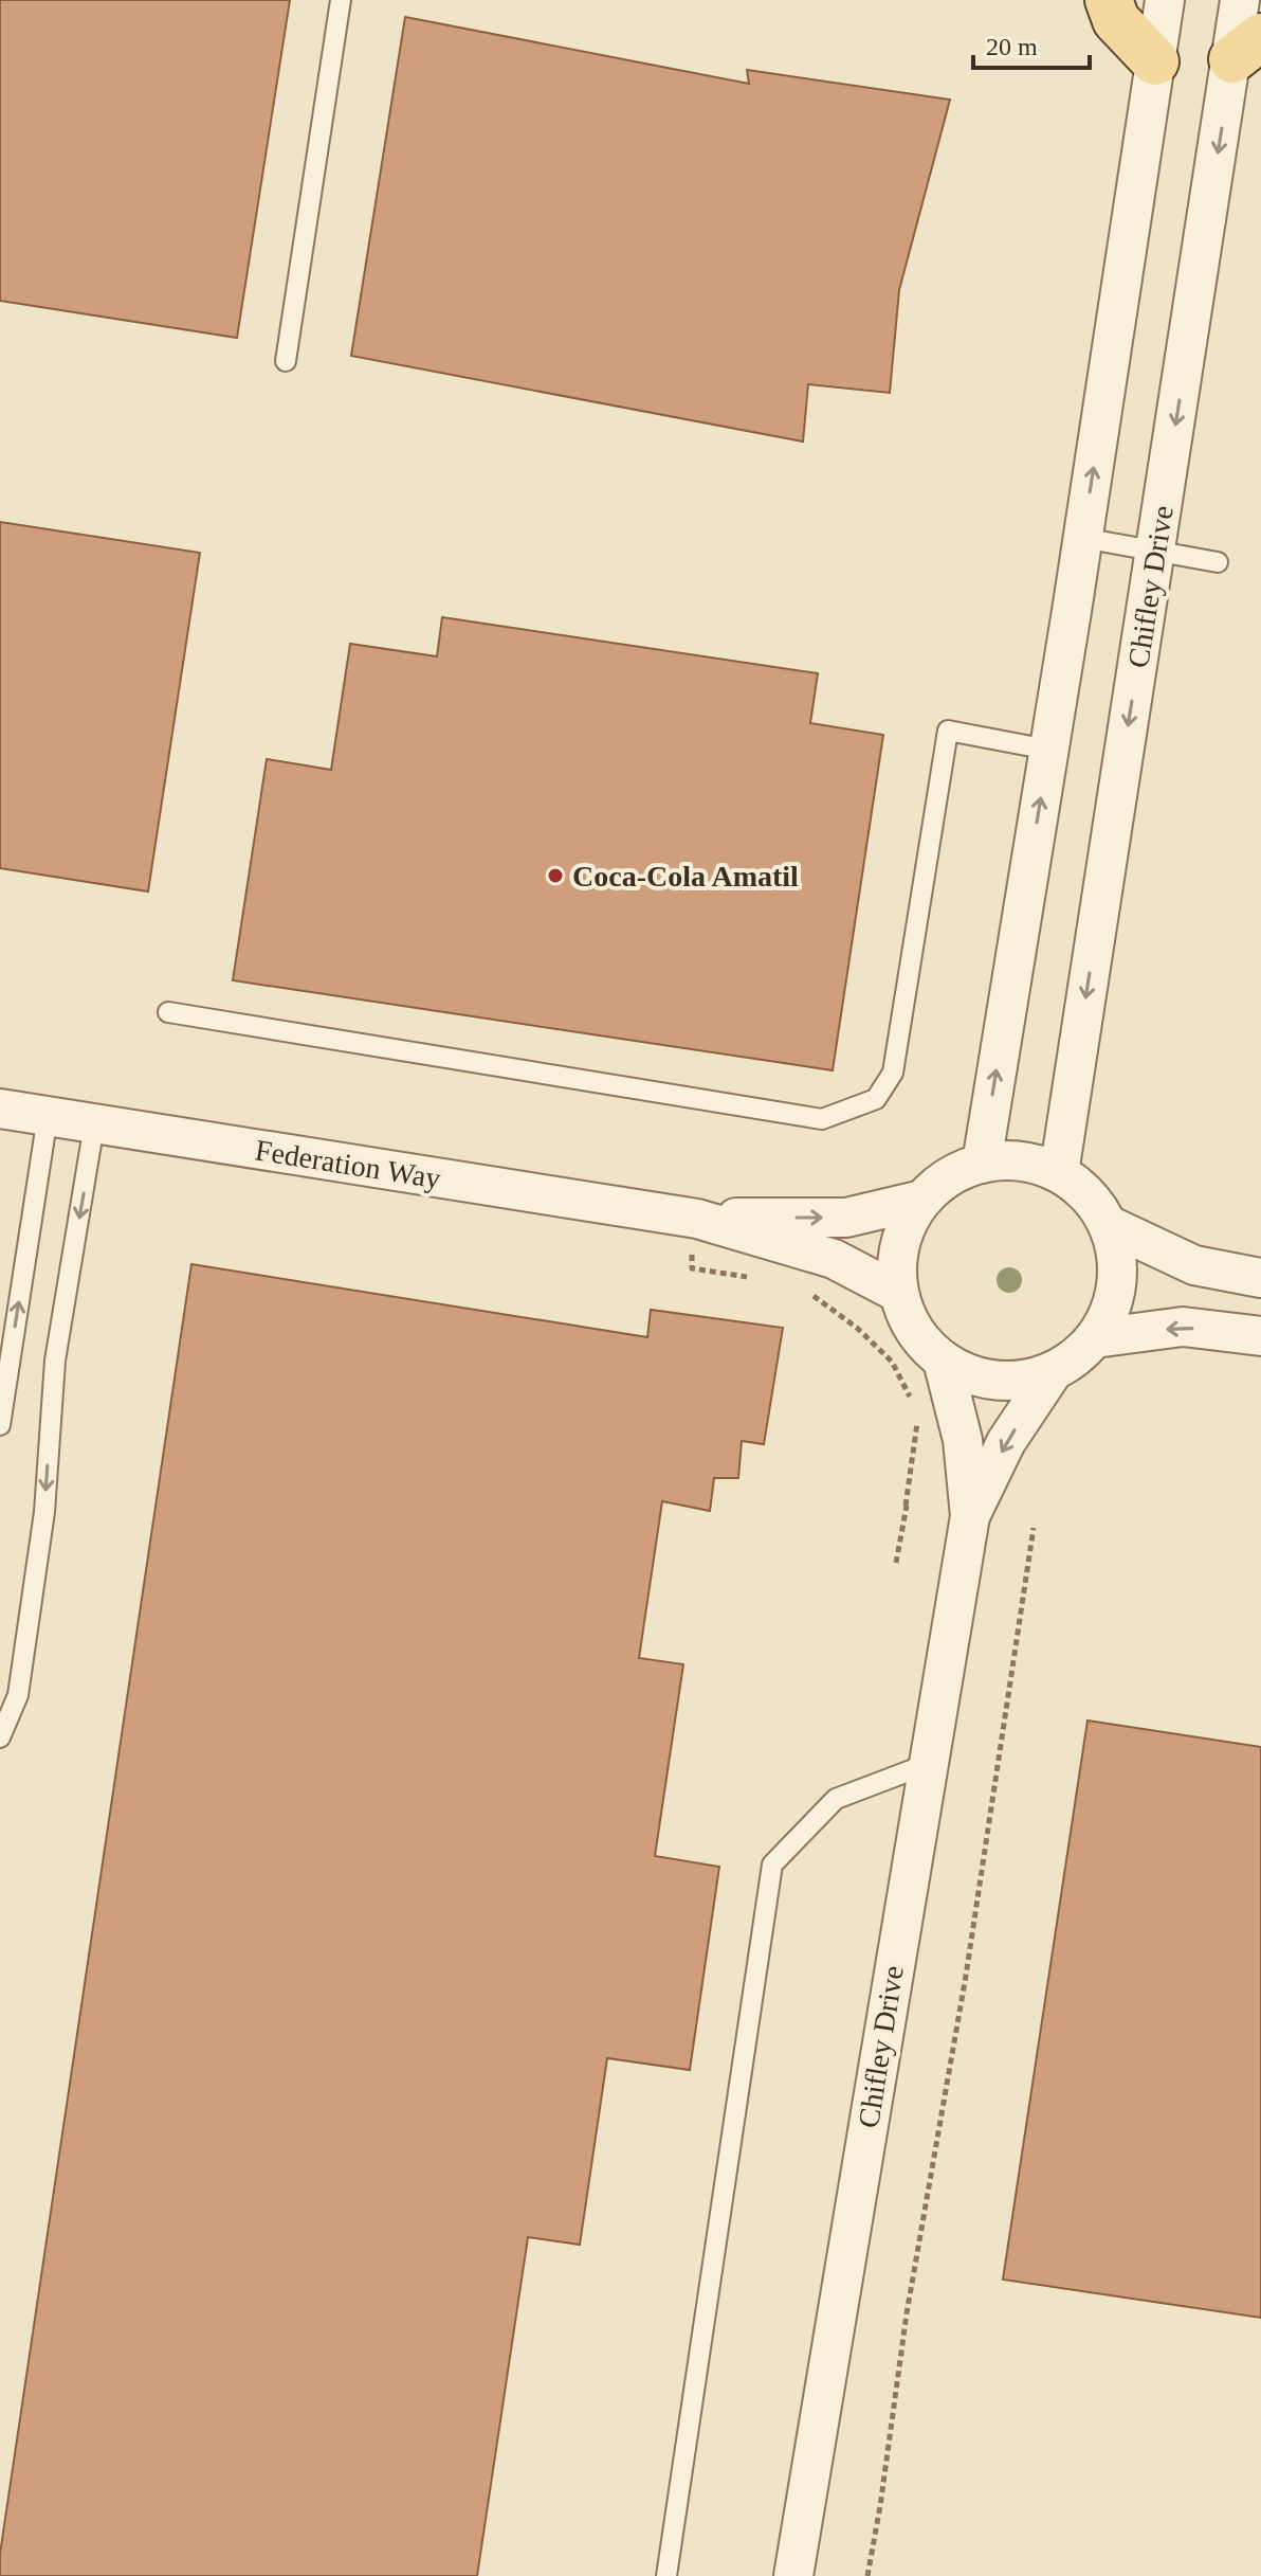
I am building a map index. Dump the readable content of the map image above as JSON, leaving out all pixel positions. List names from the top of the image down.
{
  "streets": {
    "street": ["Chifley Drive", "Federation Way"]
  },
  "crossings": [
    ["Chifley Drive", "Federation Way"]
  ],
  "places": ["Coca-Cola Amatil"],
  "scale_bar": "20 m"
}
